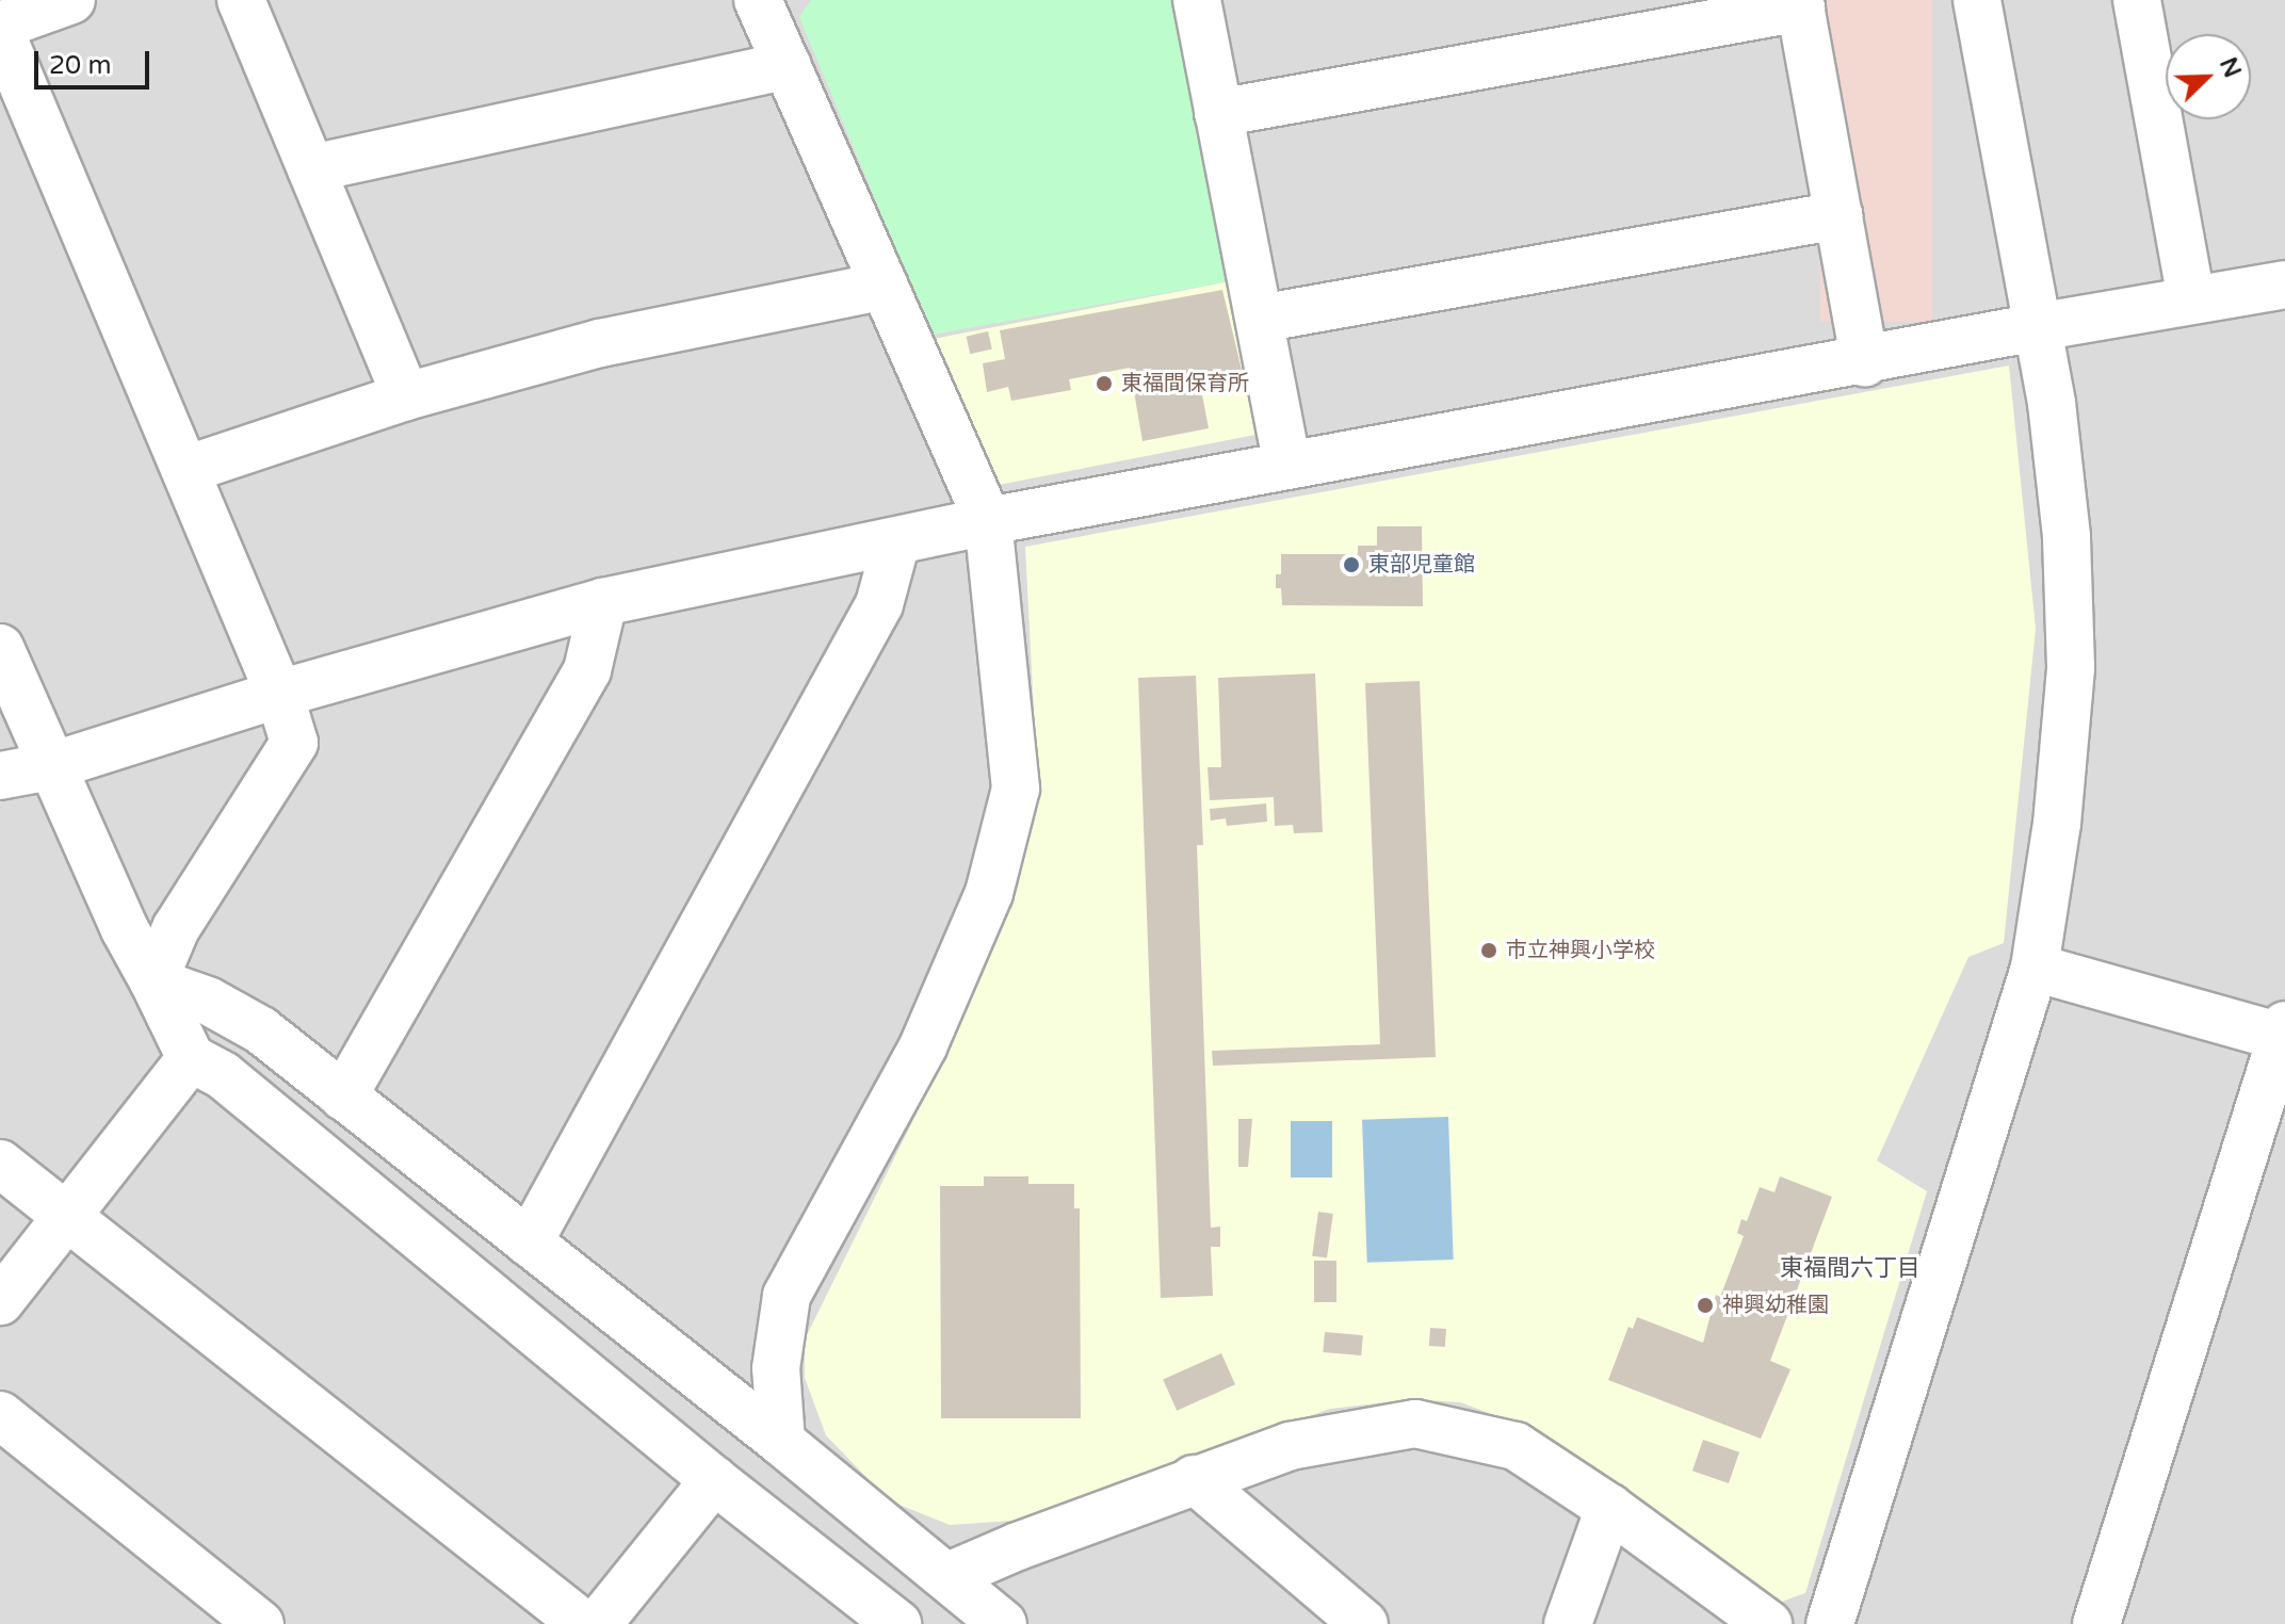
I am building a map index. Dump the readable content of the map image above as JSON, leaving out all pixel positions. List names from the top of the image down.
{
  "districts": ["東福間六丁目"],
  "places": [
    "東福間保育所",
    "東部児童館",
    "市立神興小学校",
    "神興幼稚園"
  ],
  "scale_bar": "20 m",
  "north": "top right"
}
